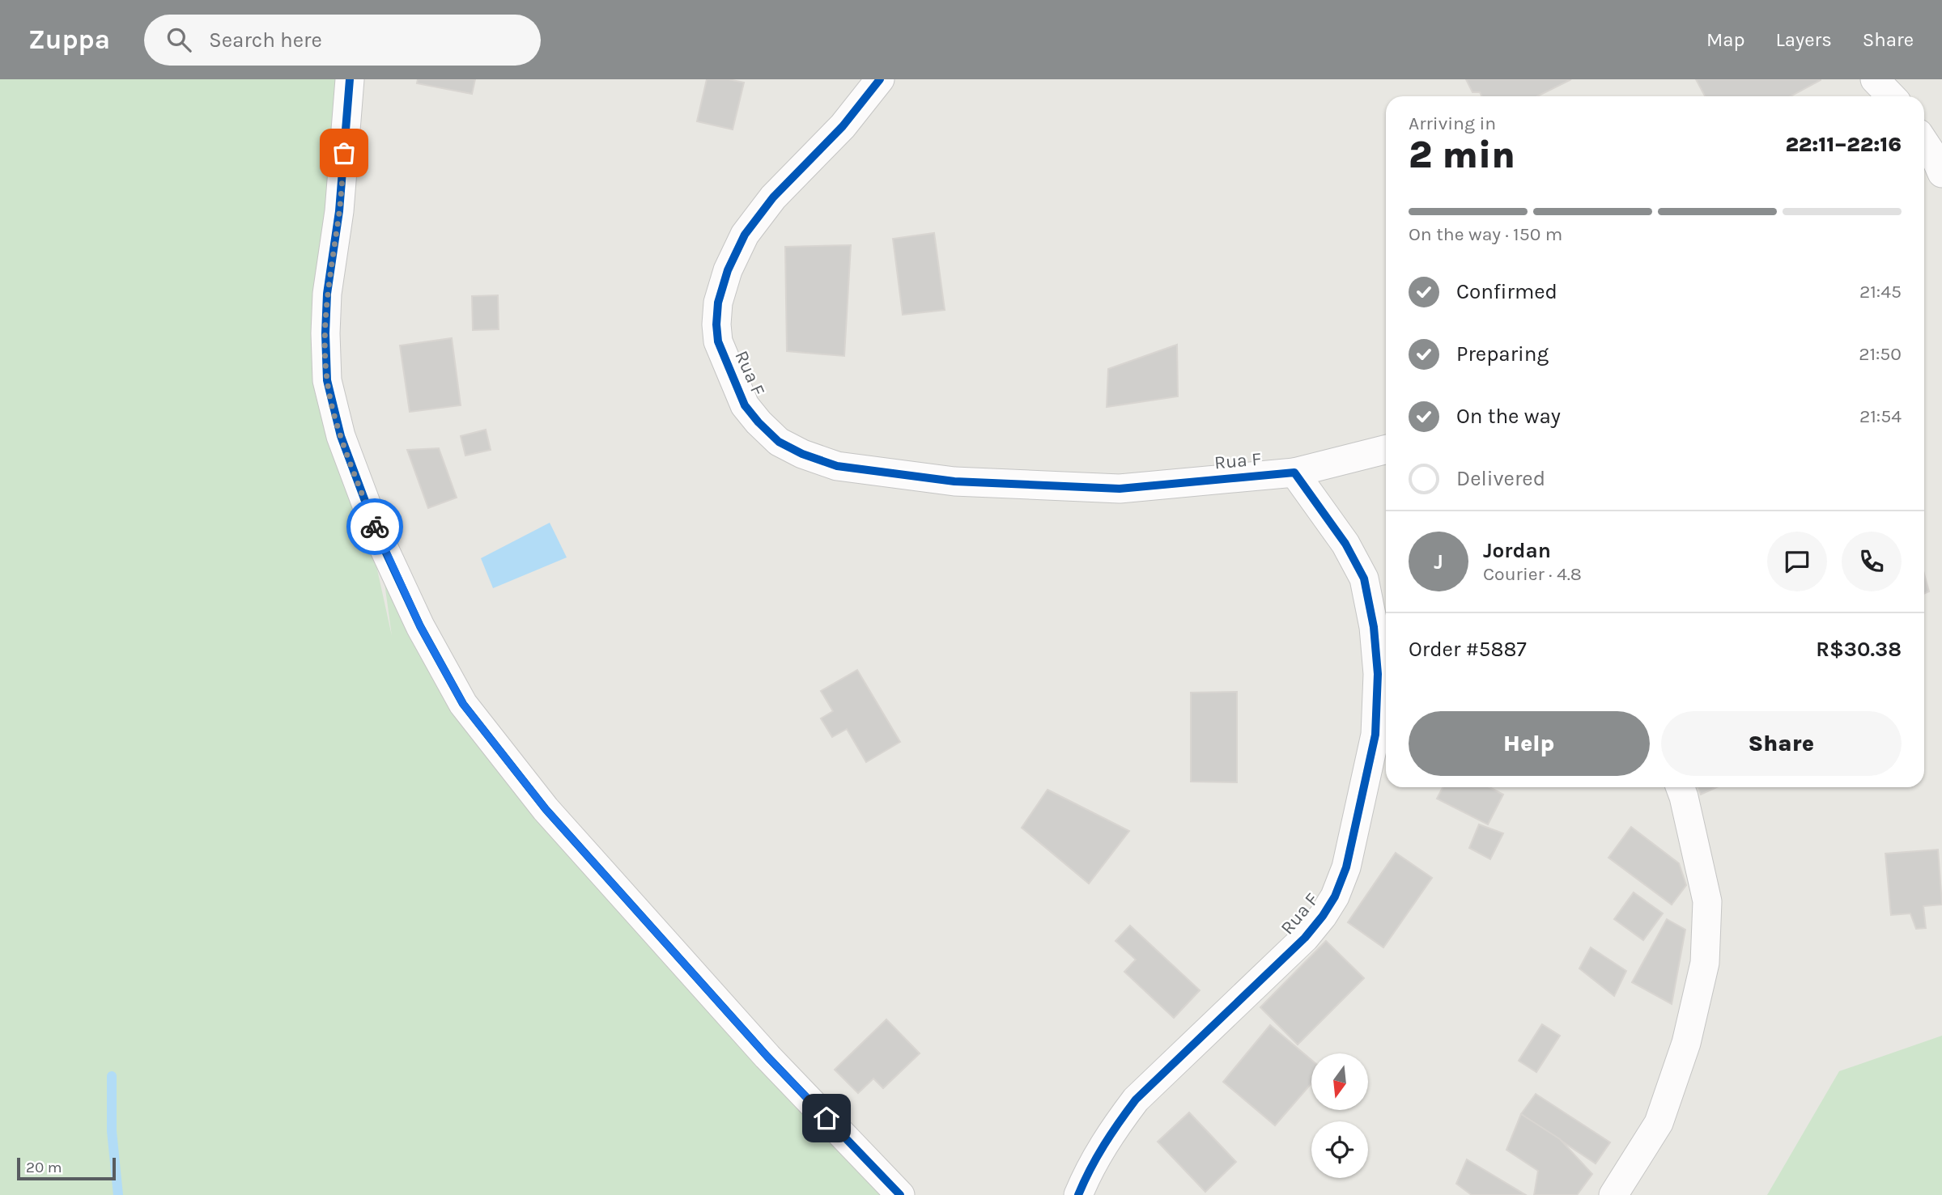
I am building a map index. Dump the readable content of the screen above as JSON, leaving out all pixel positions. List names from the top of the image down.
{
  "streets": {
    "street": ["Rua F"]
  },
  "scale_bar": "20 m",
  "north": "bottom",
  "page": {
    "header": "Zuppa",
    "search": "Search here",
    "nav": ["Map", "Layers", "Share"],
    "heading": ["2 min", "Arriving in", "22:11–22:16"],
    "panel": [
      "Jordan",
      "Courier · 4.8",
      "Order #5887",
      "R$30.38"
    ],
    "bar": "On the way · 150 m",
    "list": [
      ["Confirmed", "21:45"],
      ["Preparing", "21:50"],
      ["On the way", "21:54"],
      "Delivered"
    ],
    "round": "J",
    "buttons": ["Help", "Share"],
    "scale": "20 m"
  }
}
